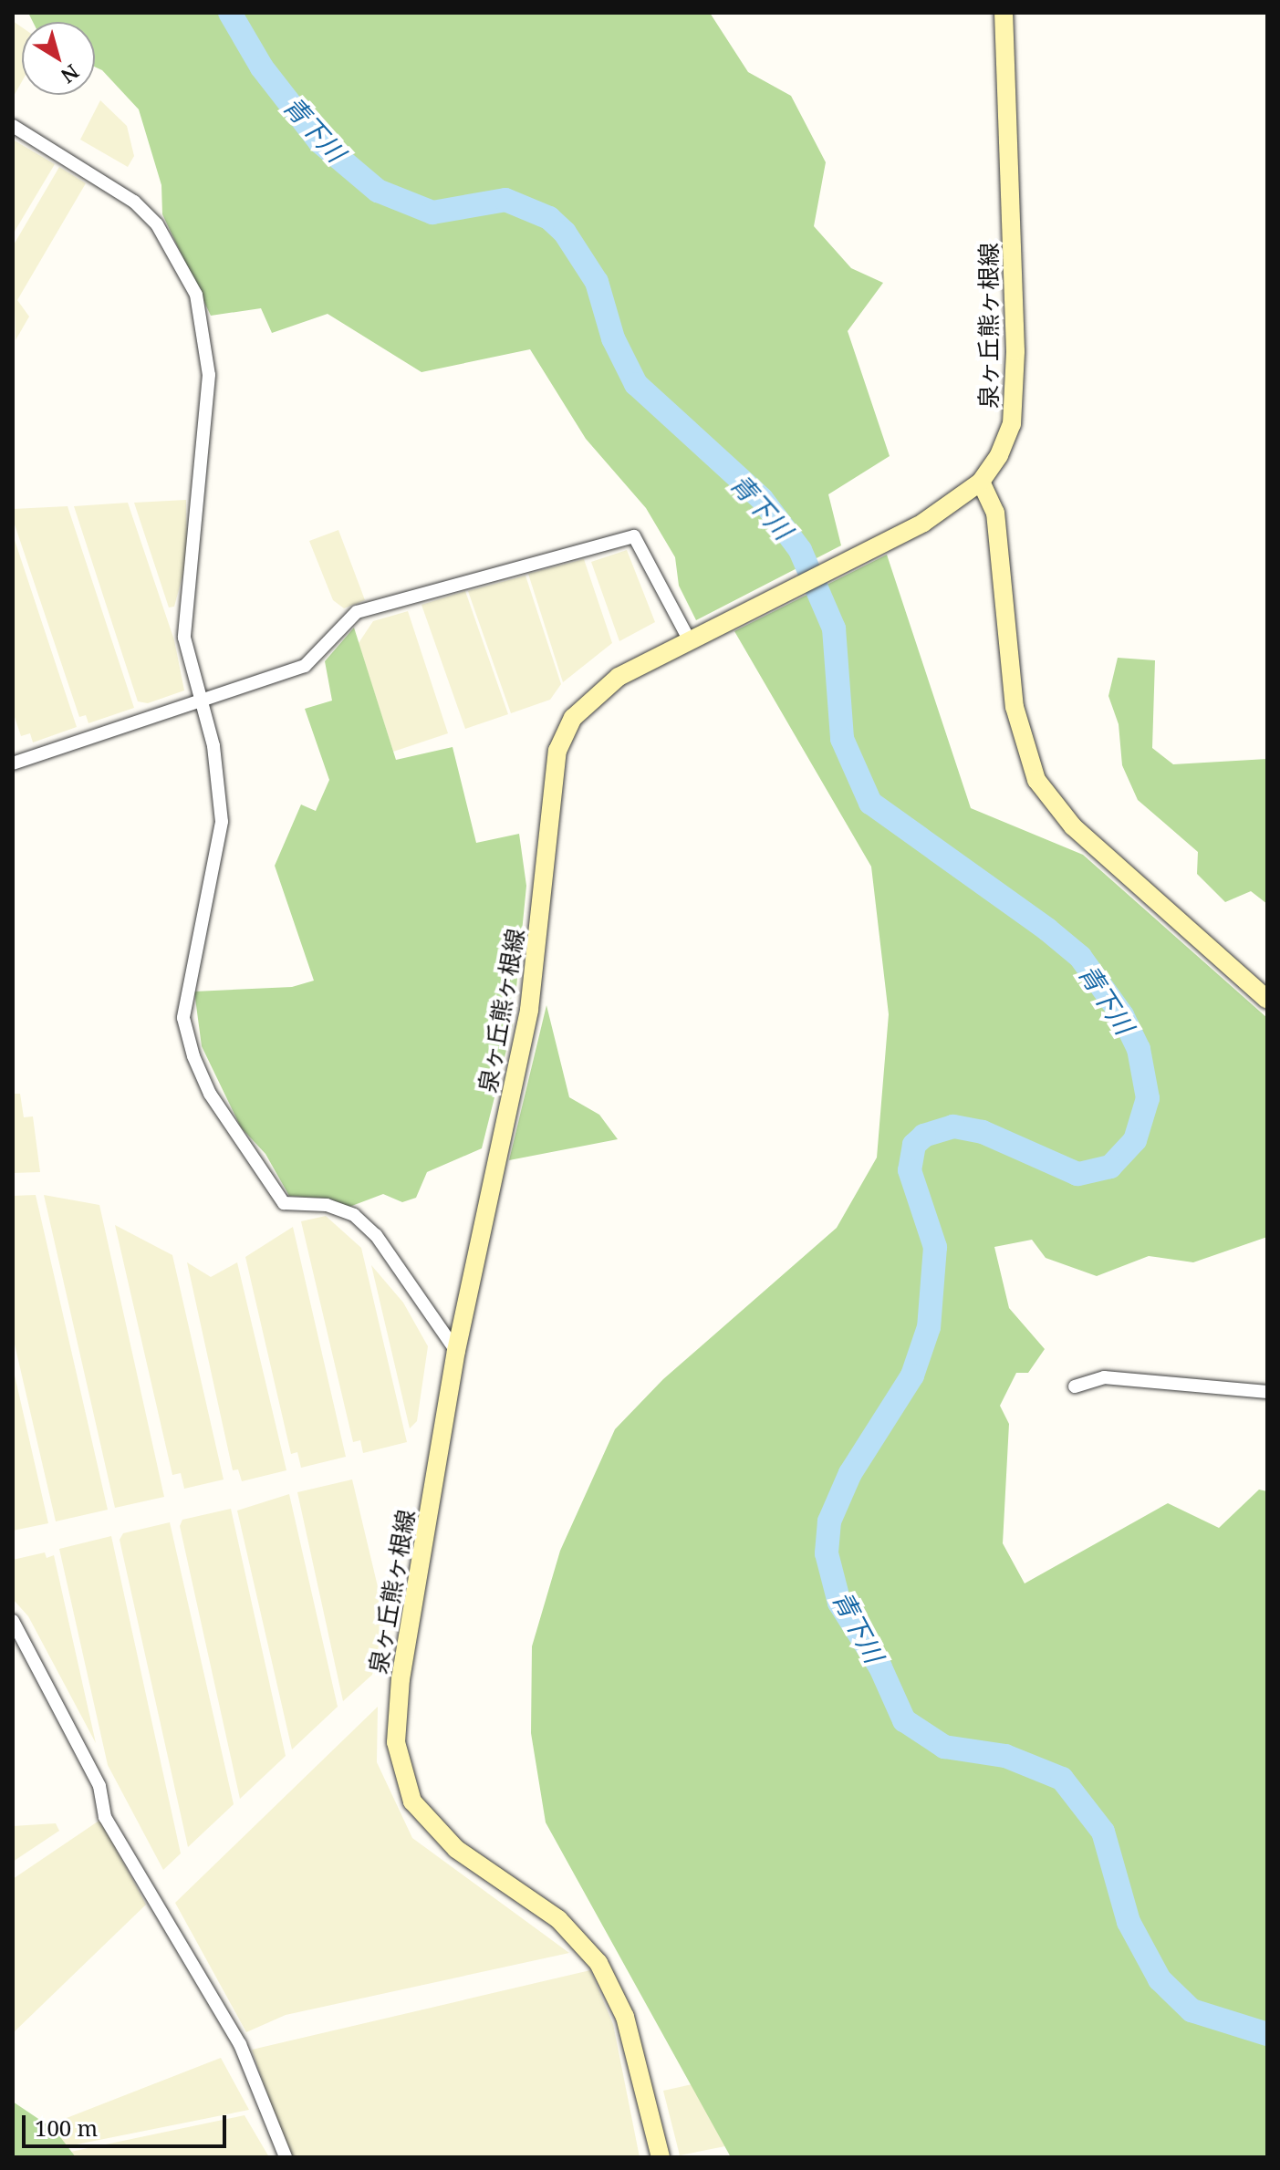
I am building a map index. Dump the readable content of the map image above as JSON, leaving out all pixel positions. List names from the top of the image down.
{
  "streets": {
    "main road": ["泉ヶ丘熊ヶ根線"]
  },
  "water": ["青下川"],
  "scale_bar": "100 m",
  "north": "bottom right"
}
